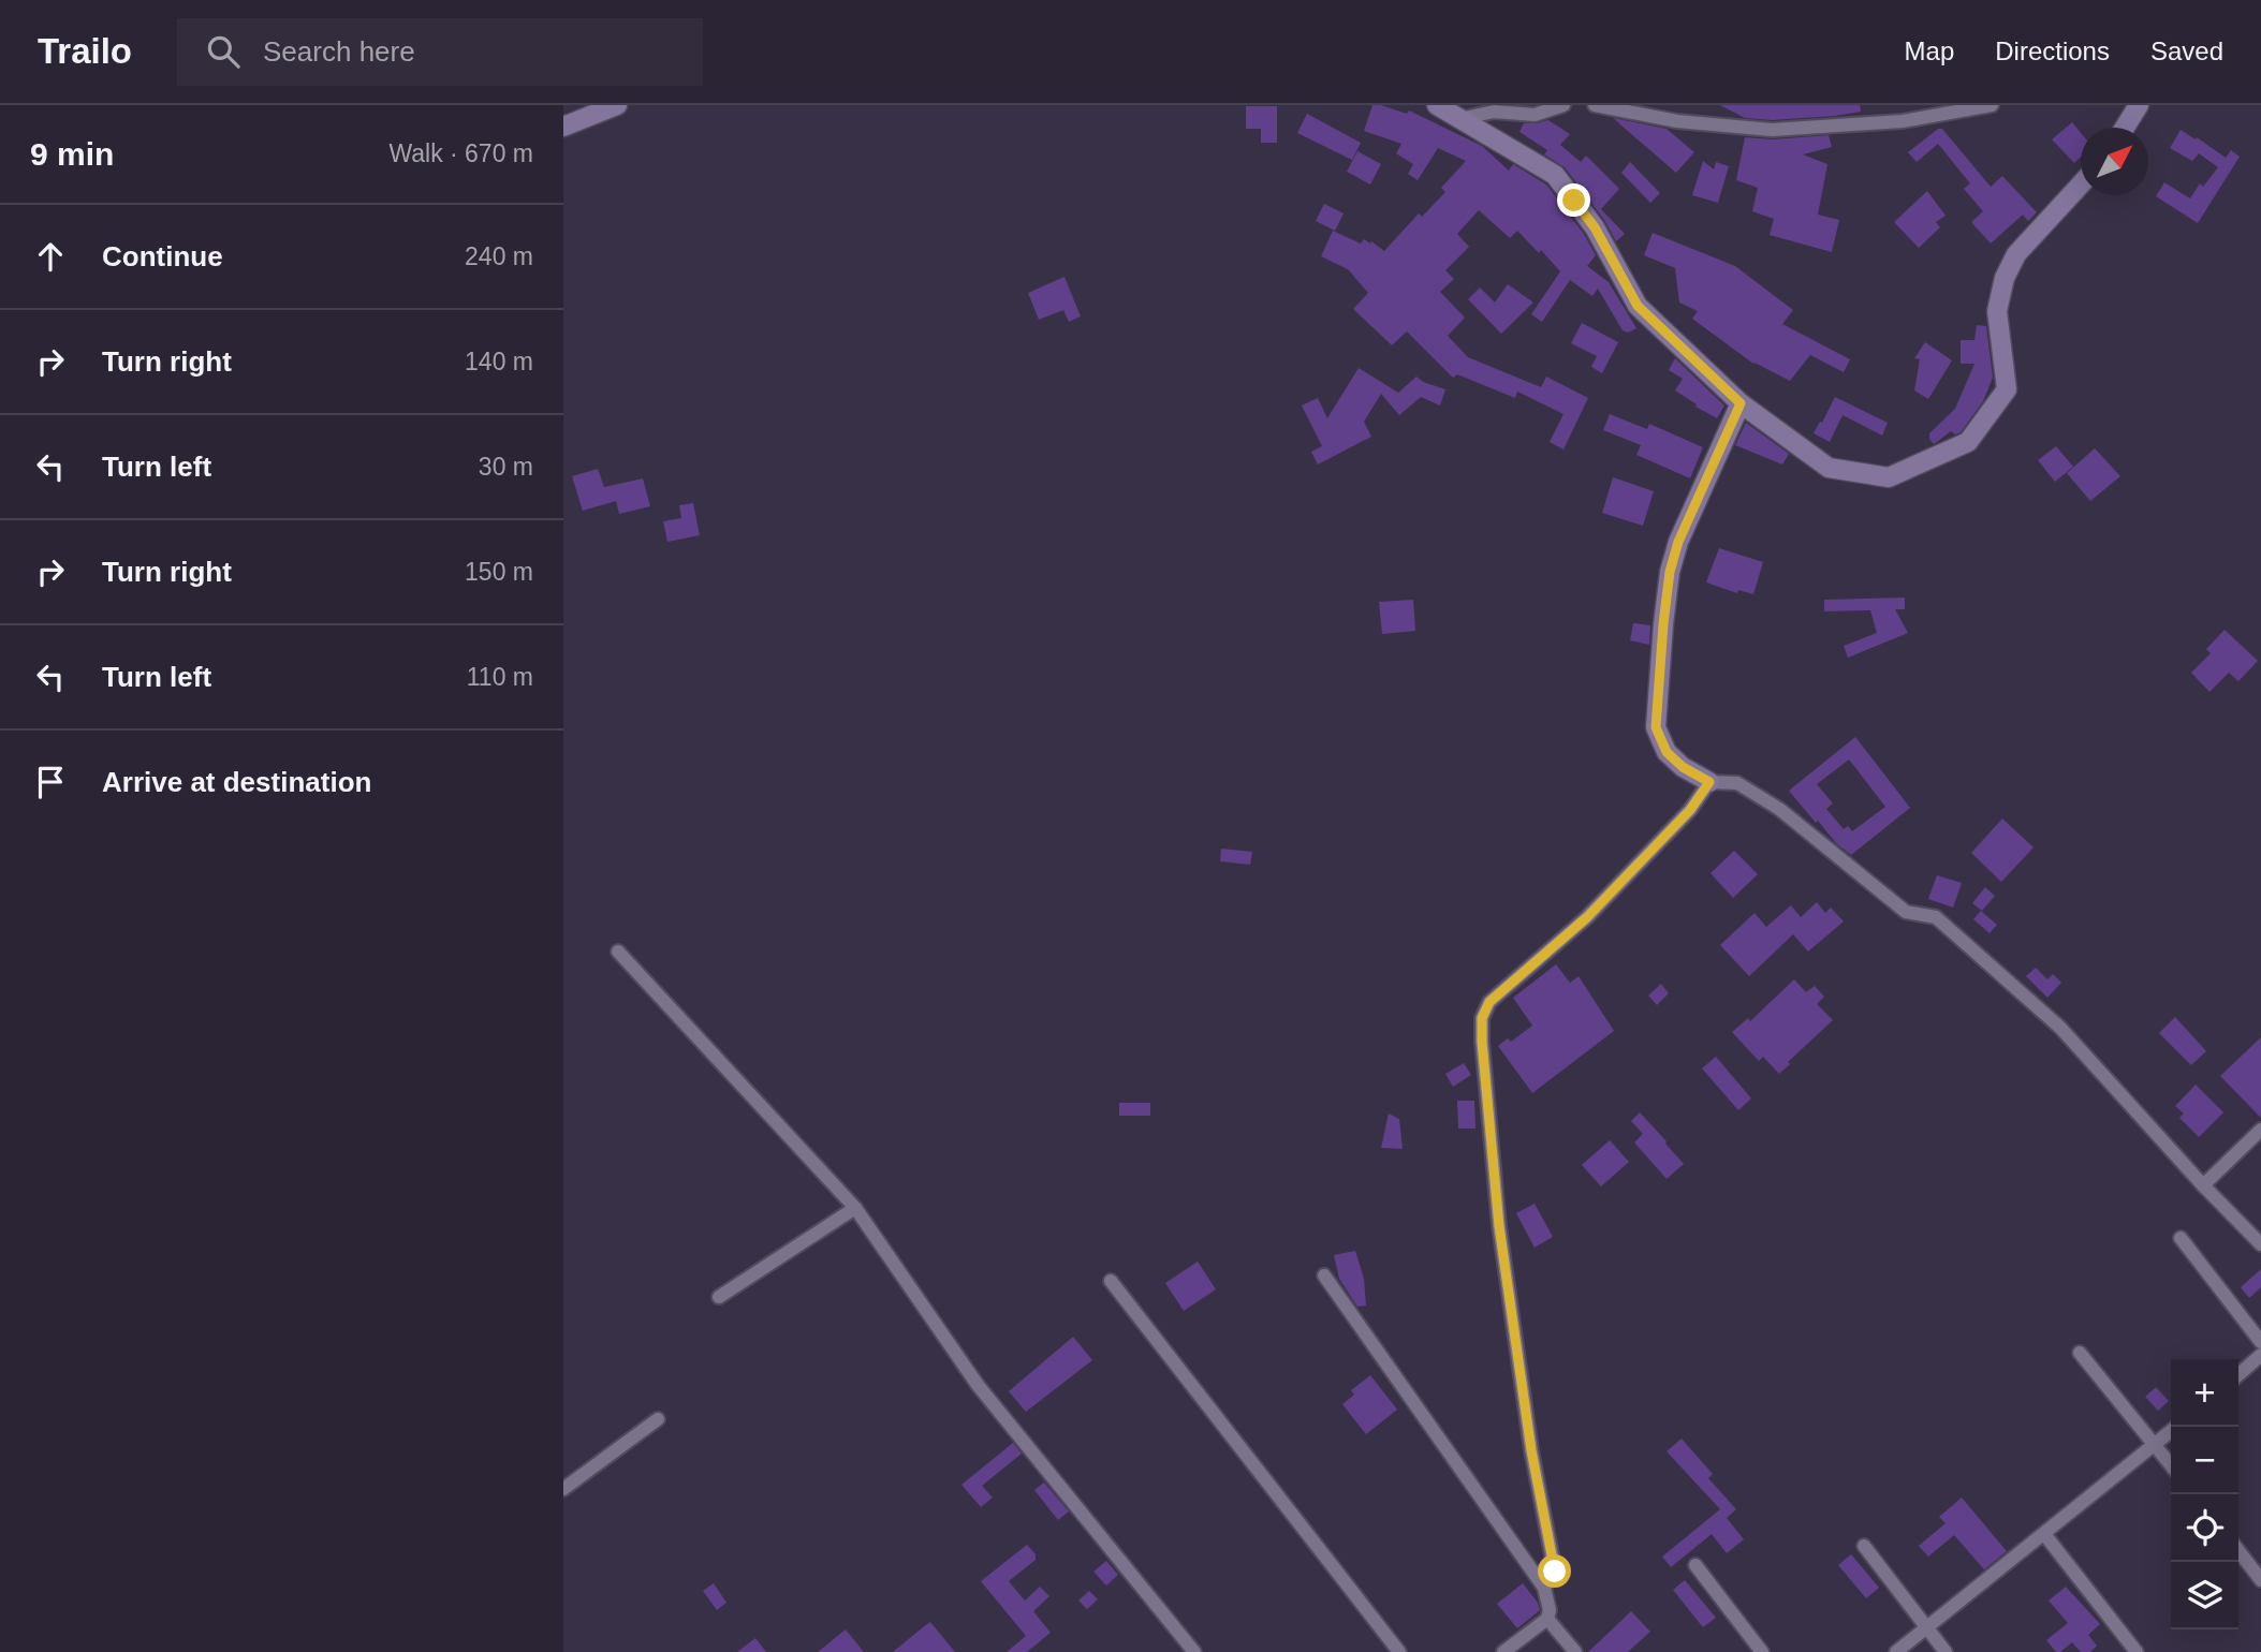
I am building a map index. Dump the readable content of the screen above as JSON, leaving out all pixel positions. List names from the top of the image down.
{
  "north": "top right",
  "page": {
    "header": "Trailo",
    "search": "Search here",
    "nav": ["Map", "Directions", "Saved"],
    "heading": ["9 min", "Walk · 670 m"],
    "list": [
      ["Continue", "240 m"],
      ["Turn right", "140 m"],
      ["Turn left", "30 m"],
      ["Turn right", "150 m"],
      ["Turn left", "110 m"],
      "Arrive at destination"
    ],
    "map_buttons": ["+", "−"]
  }
}
